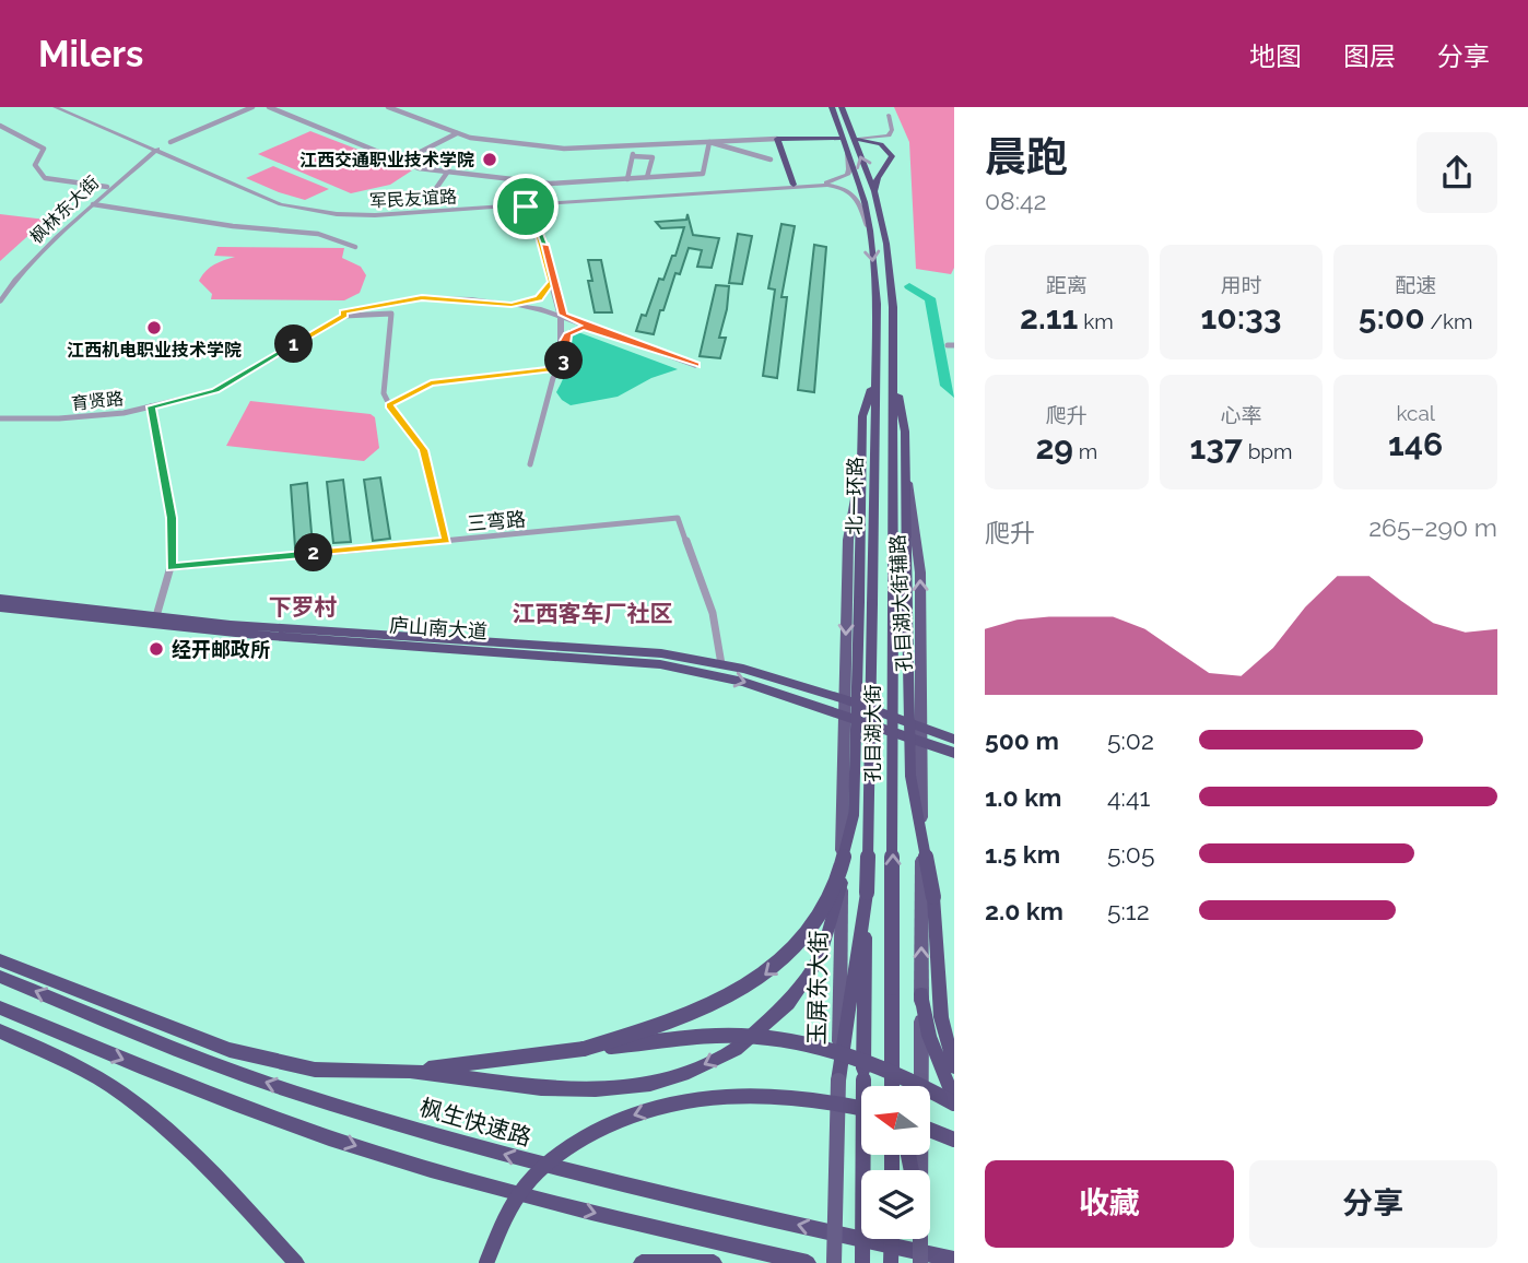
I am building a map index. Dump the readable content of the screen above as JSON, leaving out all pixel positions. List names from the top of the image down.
{
  "streets": {
    "highway": [
      "北一环路",
      "庐山南大道",
      "孔目湖大街",
      "枫生快速路"
    ],
    "main road": ["孔目湖大街辅路", "玉屏东大街"],
    "street": [
      "军民友谊路",
      "枫林东大街",
      "育贤路",
      "三弯路"
    ]
  },
  "crossings": [
    ["军民友谊路", "枫林东大街"],
    ["三弯路", "庐山南大道"],
    ["孔目湖大街辅路", "庐山南大道"],
    ["庐山南大道", "玉屏东大街"]
  ],
  "districts": ["下罗村", "江西客车厂社区"],
  "places": ["江西交通职业技术学院", "江西机电职业技术学院", "经开邮政所"],
  "north": "left",
  "page": {
    "header": "Milers",
    "nav": ["地图", "图层", "分享"],
    "heading": ["晨跑", "08:42"],
    "stats": [
      ["距离", "2.11 km"],
      ["用时", "10:33"],
      ["配速", "5:00 /km"],
      ["爬升", "29 m"],
      ["心率", "137 bpm"],
      ["kcal", "146"]
    ],
    "pins": ["1", "3", "2"],
    "chart": ["爬升", "265–290 m"],
    "list": [
      {
        "name": "500 m",
        "note": "5:02"
      },
      {
        "name": "1.0 km",
        "note": "4:41"
      },
      {
        "name": "1.5 km",
        "note": "5:05"
      },
      {
        "name": "2.0 km",
        "note": "5:12"
      }
    ],
    "buttons": ["收藏", "分享"]
  }
}
